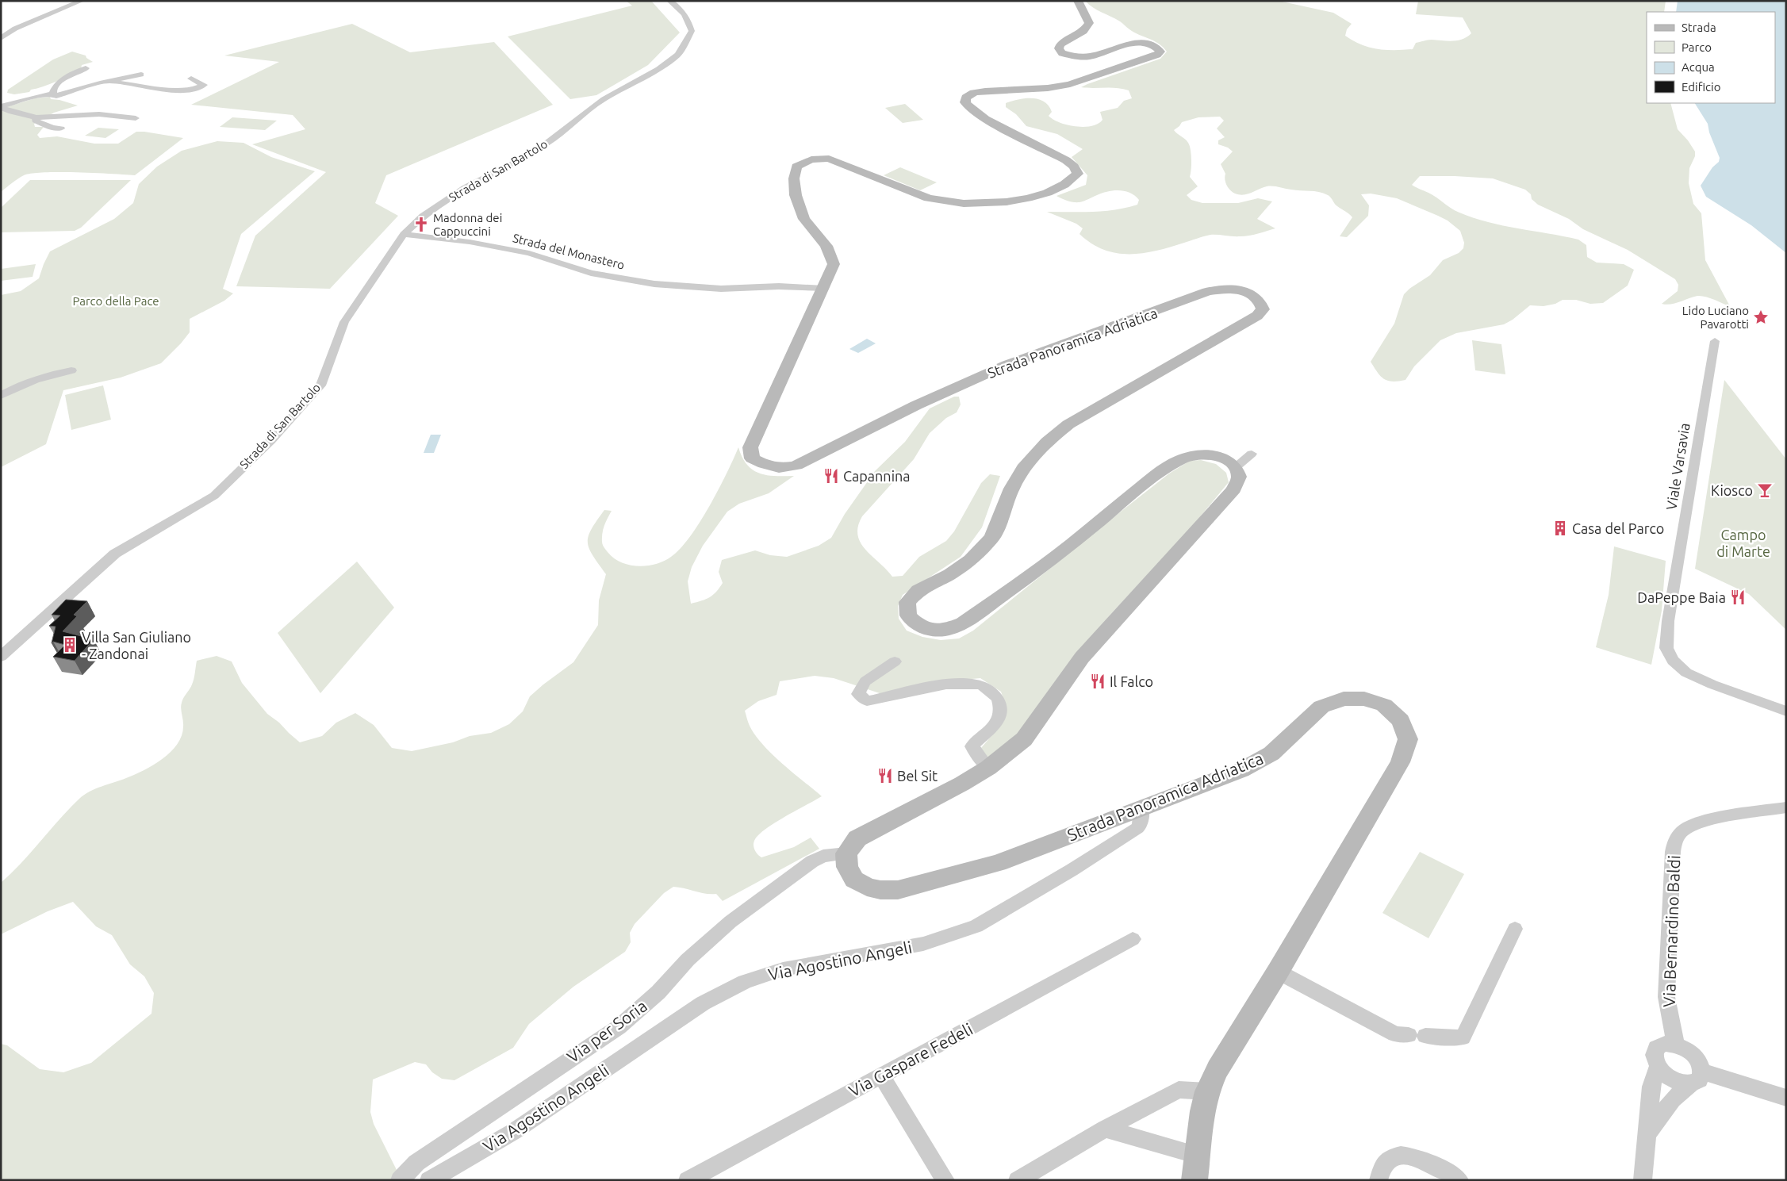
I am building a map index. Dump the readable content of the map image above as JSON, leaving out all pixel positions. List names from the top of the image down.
{
  "streets": {
    "street": [
      "Strada di San Bartolo",
      "Strada del Monastero",
      "Strada Panoramica Adriatica",
      "Viale Varsavia",
      "Via Bernardino Baldi",
      "Via Agostino Angeli",
      "Via per Soria",
      "Via Gaspare Fedeli"
    ]
  },
  "crossings": [
    ["Strada di San Bartolo", "Strada del Monastero"],
    ["Strada del Monastero", "Strada Panoramica Adriatica"],
    ["Strada Panoramica Adriatica", "Via Agostino Angeli"],
    ["Strada Panoramica Adriatica", "Via per Soria"]
  ],
  "parks": ["Parco della Pace", "Campo di Marte"],
  "places": {
    "church": ["Madonna dei Cappuccini"],
    "place": ["Lido Luciano Pavarotti"],
    "restaurant": [
      "Capannina",
      "DaPeppe Baia",
      "Il Falco",
      "Bel Sit"
    ],
    "bar": ["Kiosco"],
    "building": ["Casa del Parco", "Villa San Giuliano - Zandonai"]
  },
  "legend": [
    "Strada",
    "Parco",
    "Acqua",
    "Edificio"
  ]
}
